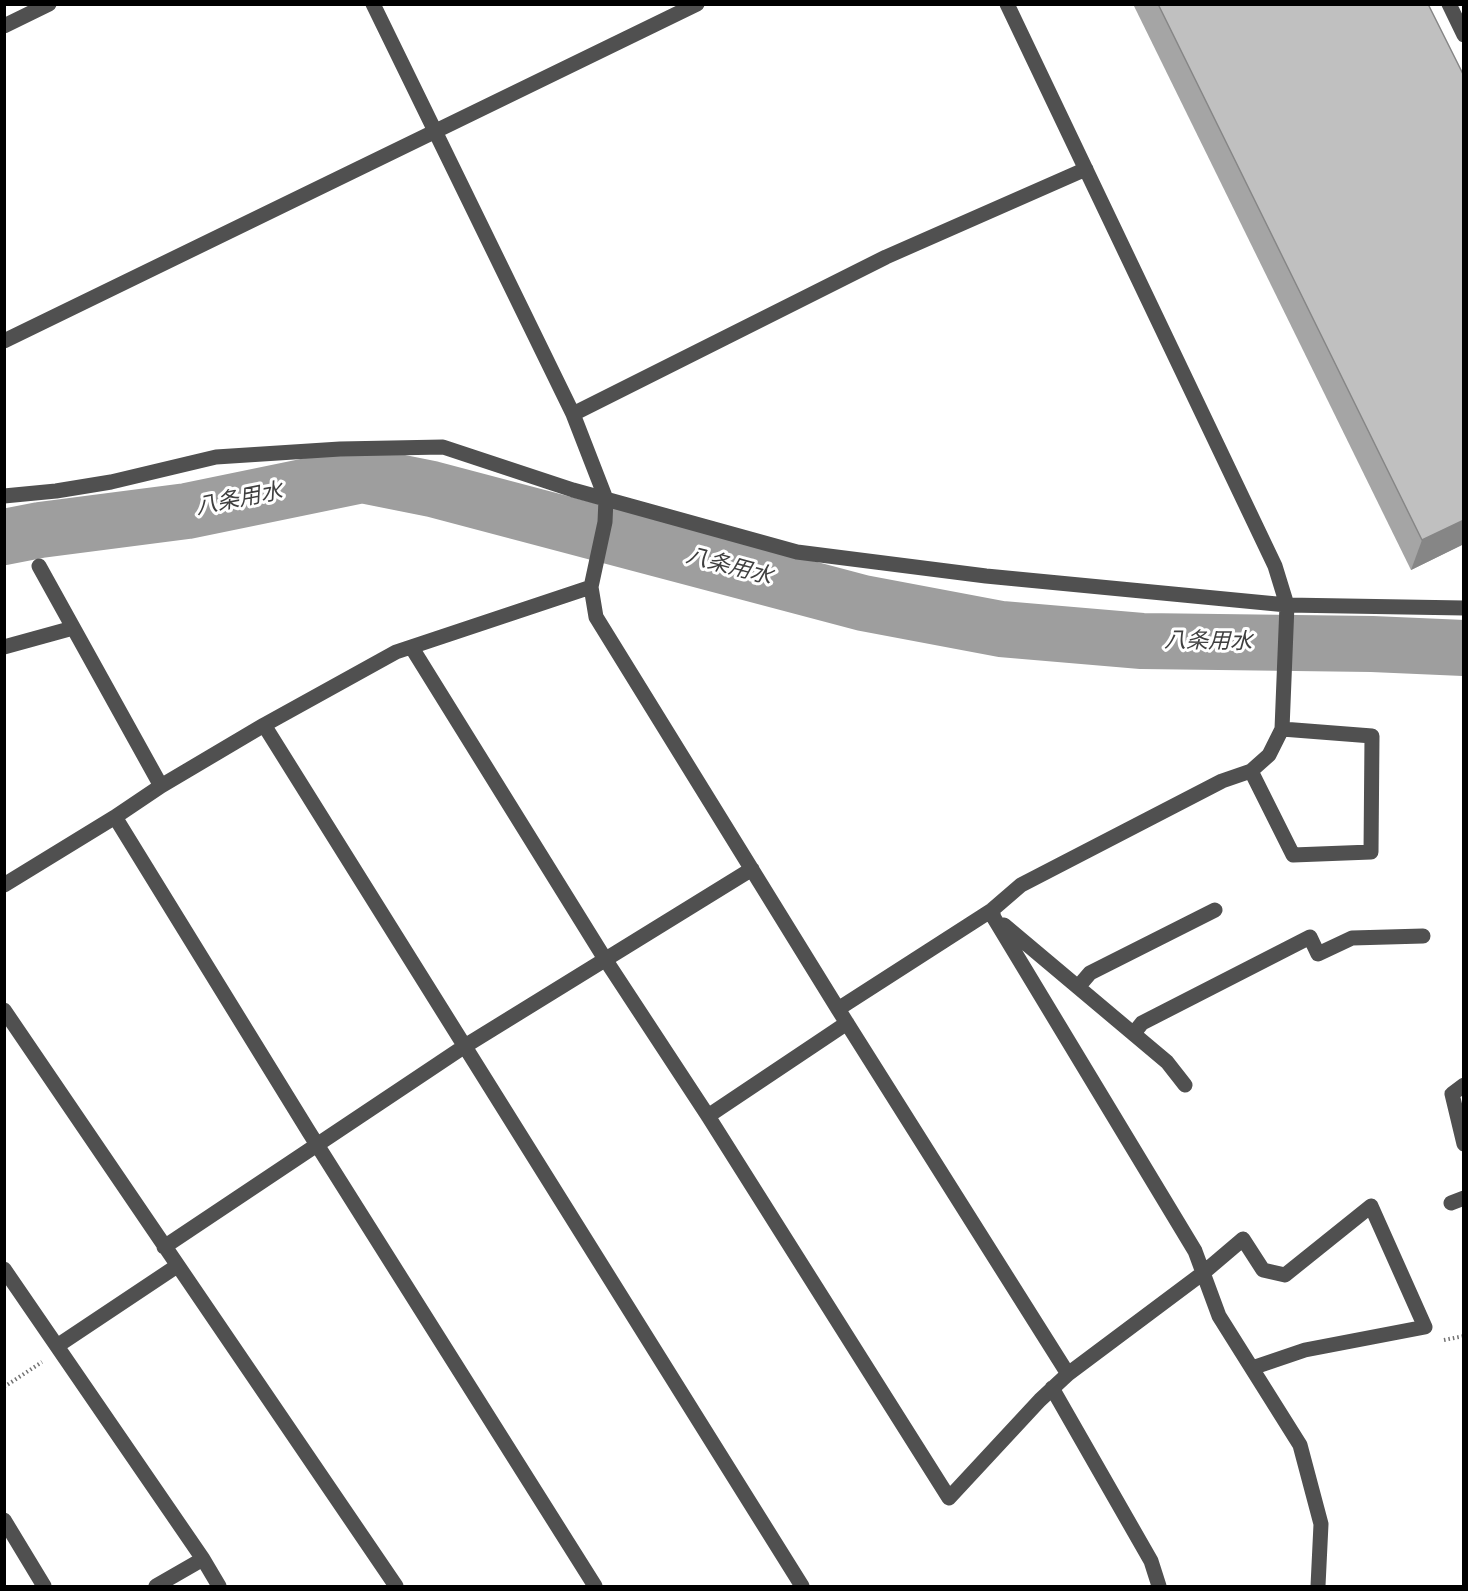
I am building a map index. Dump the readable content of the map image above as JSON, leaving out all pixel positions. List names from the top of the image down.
{
  "water": ["八条用水"]
}
